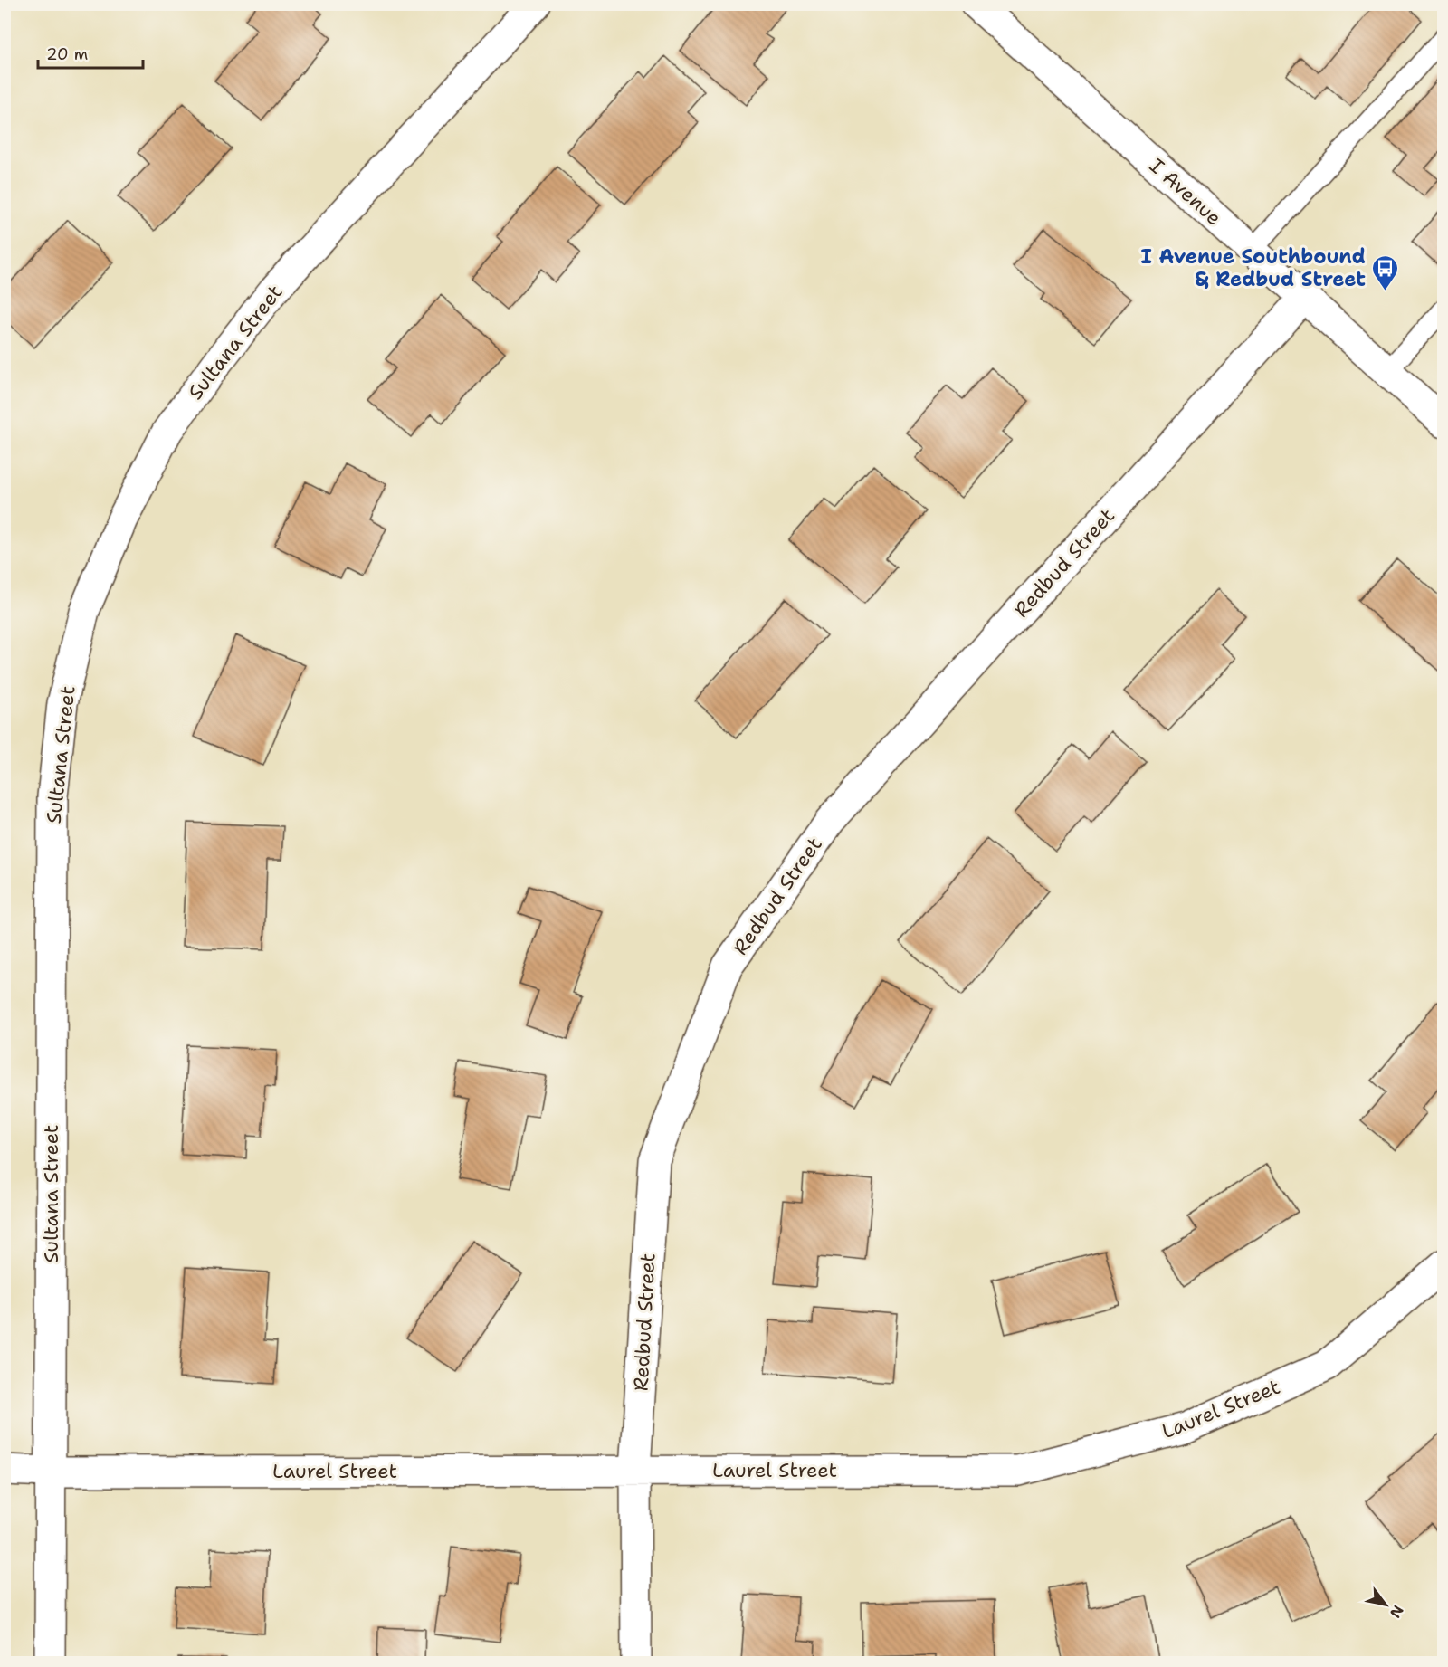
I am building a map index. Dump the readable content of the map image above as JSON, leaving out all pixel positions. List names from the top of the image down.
{
  "streets": {
    "street": [
      "I Avenue",
      "Sultana Street",
      "Redbud Street",
      "Laurel Street"
    ]
  },
  "crossings": [
    ["I Avenue", "Redbud Street"],
    ["Sultana Street", "Laurel Street"],
    ["Redbud Street", "Laurel Street"]
  ],
  "places": {
    "bus stop": ["I Avenue Southbound & Redbud Street"]
  },
  "scale_bar": "20 m",
  "north": "bottom right"
}
